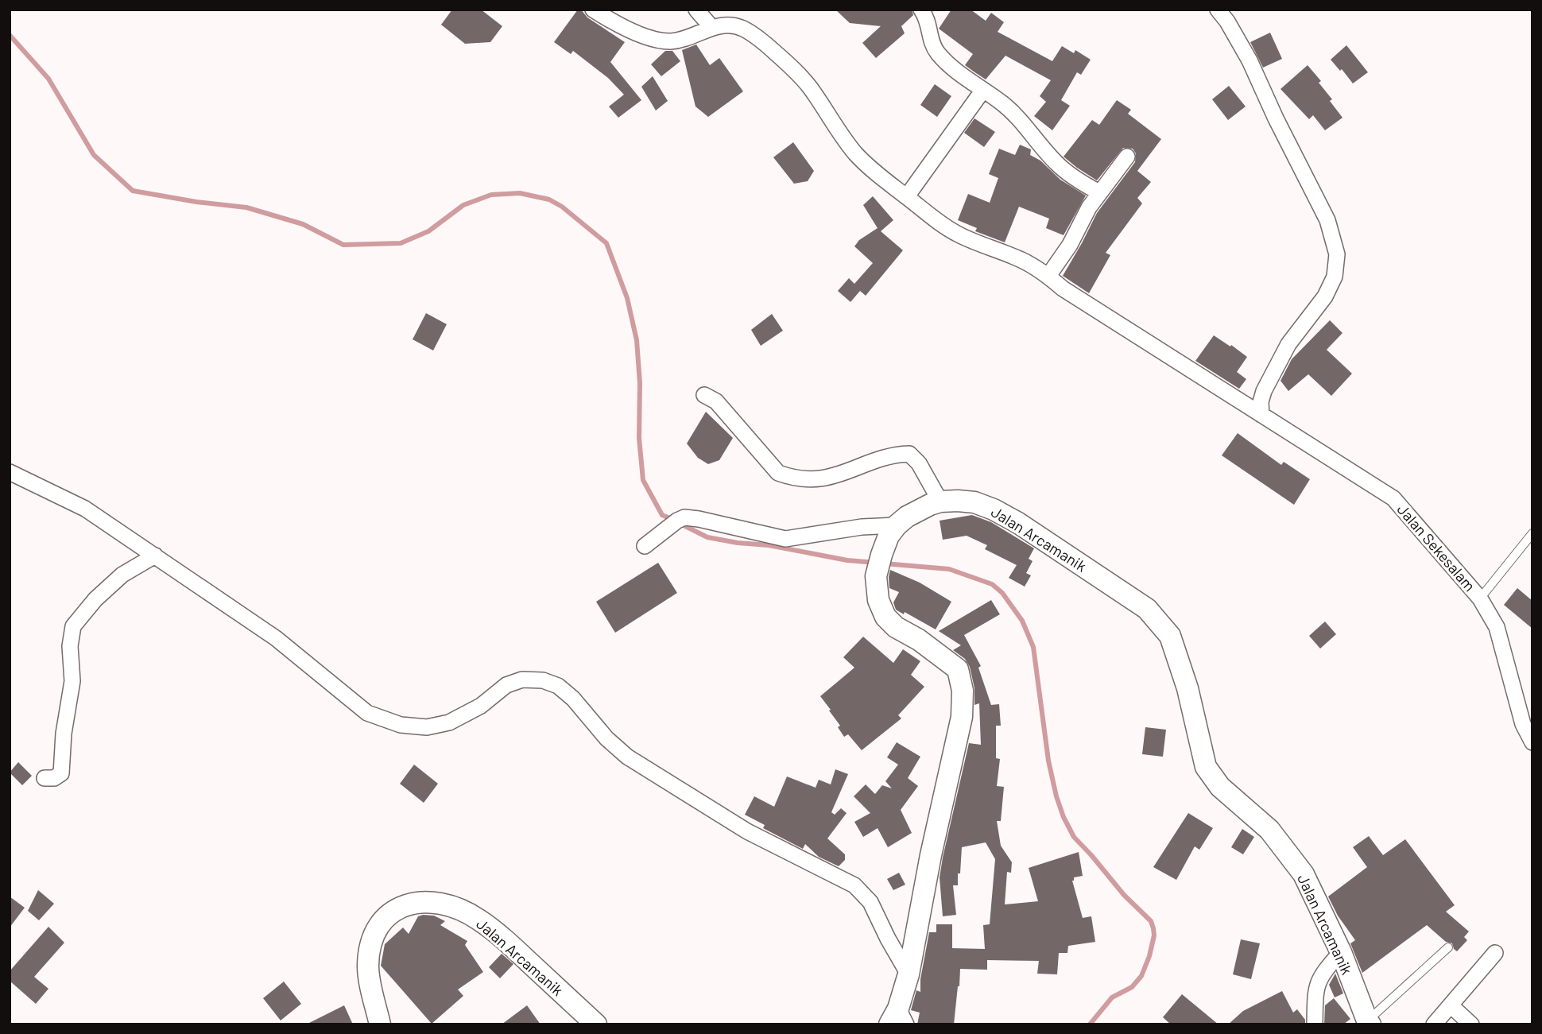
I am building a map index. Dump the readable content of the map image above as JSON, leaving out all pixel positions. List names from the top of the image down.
{
  "streets": {
    "street": ["Jalan Arcamanik", "Jalan Sekesalam"]
  }
}
